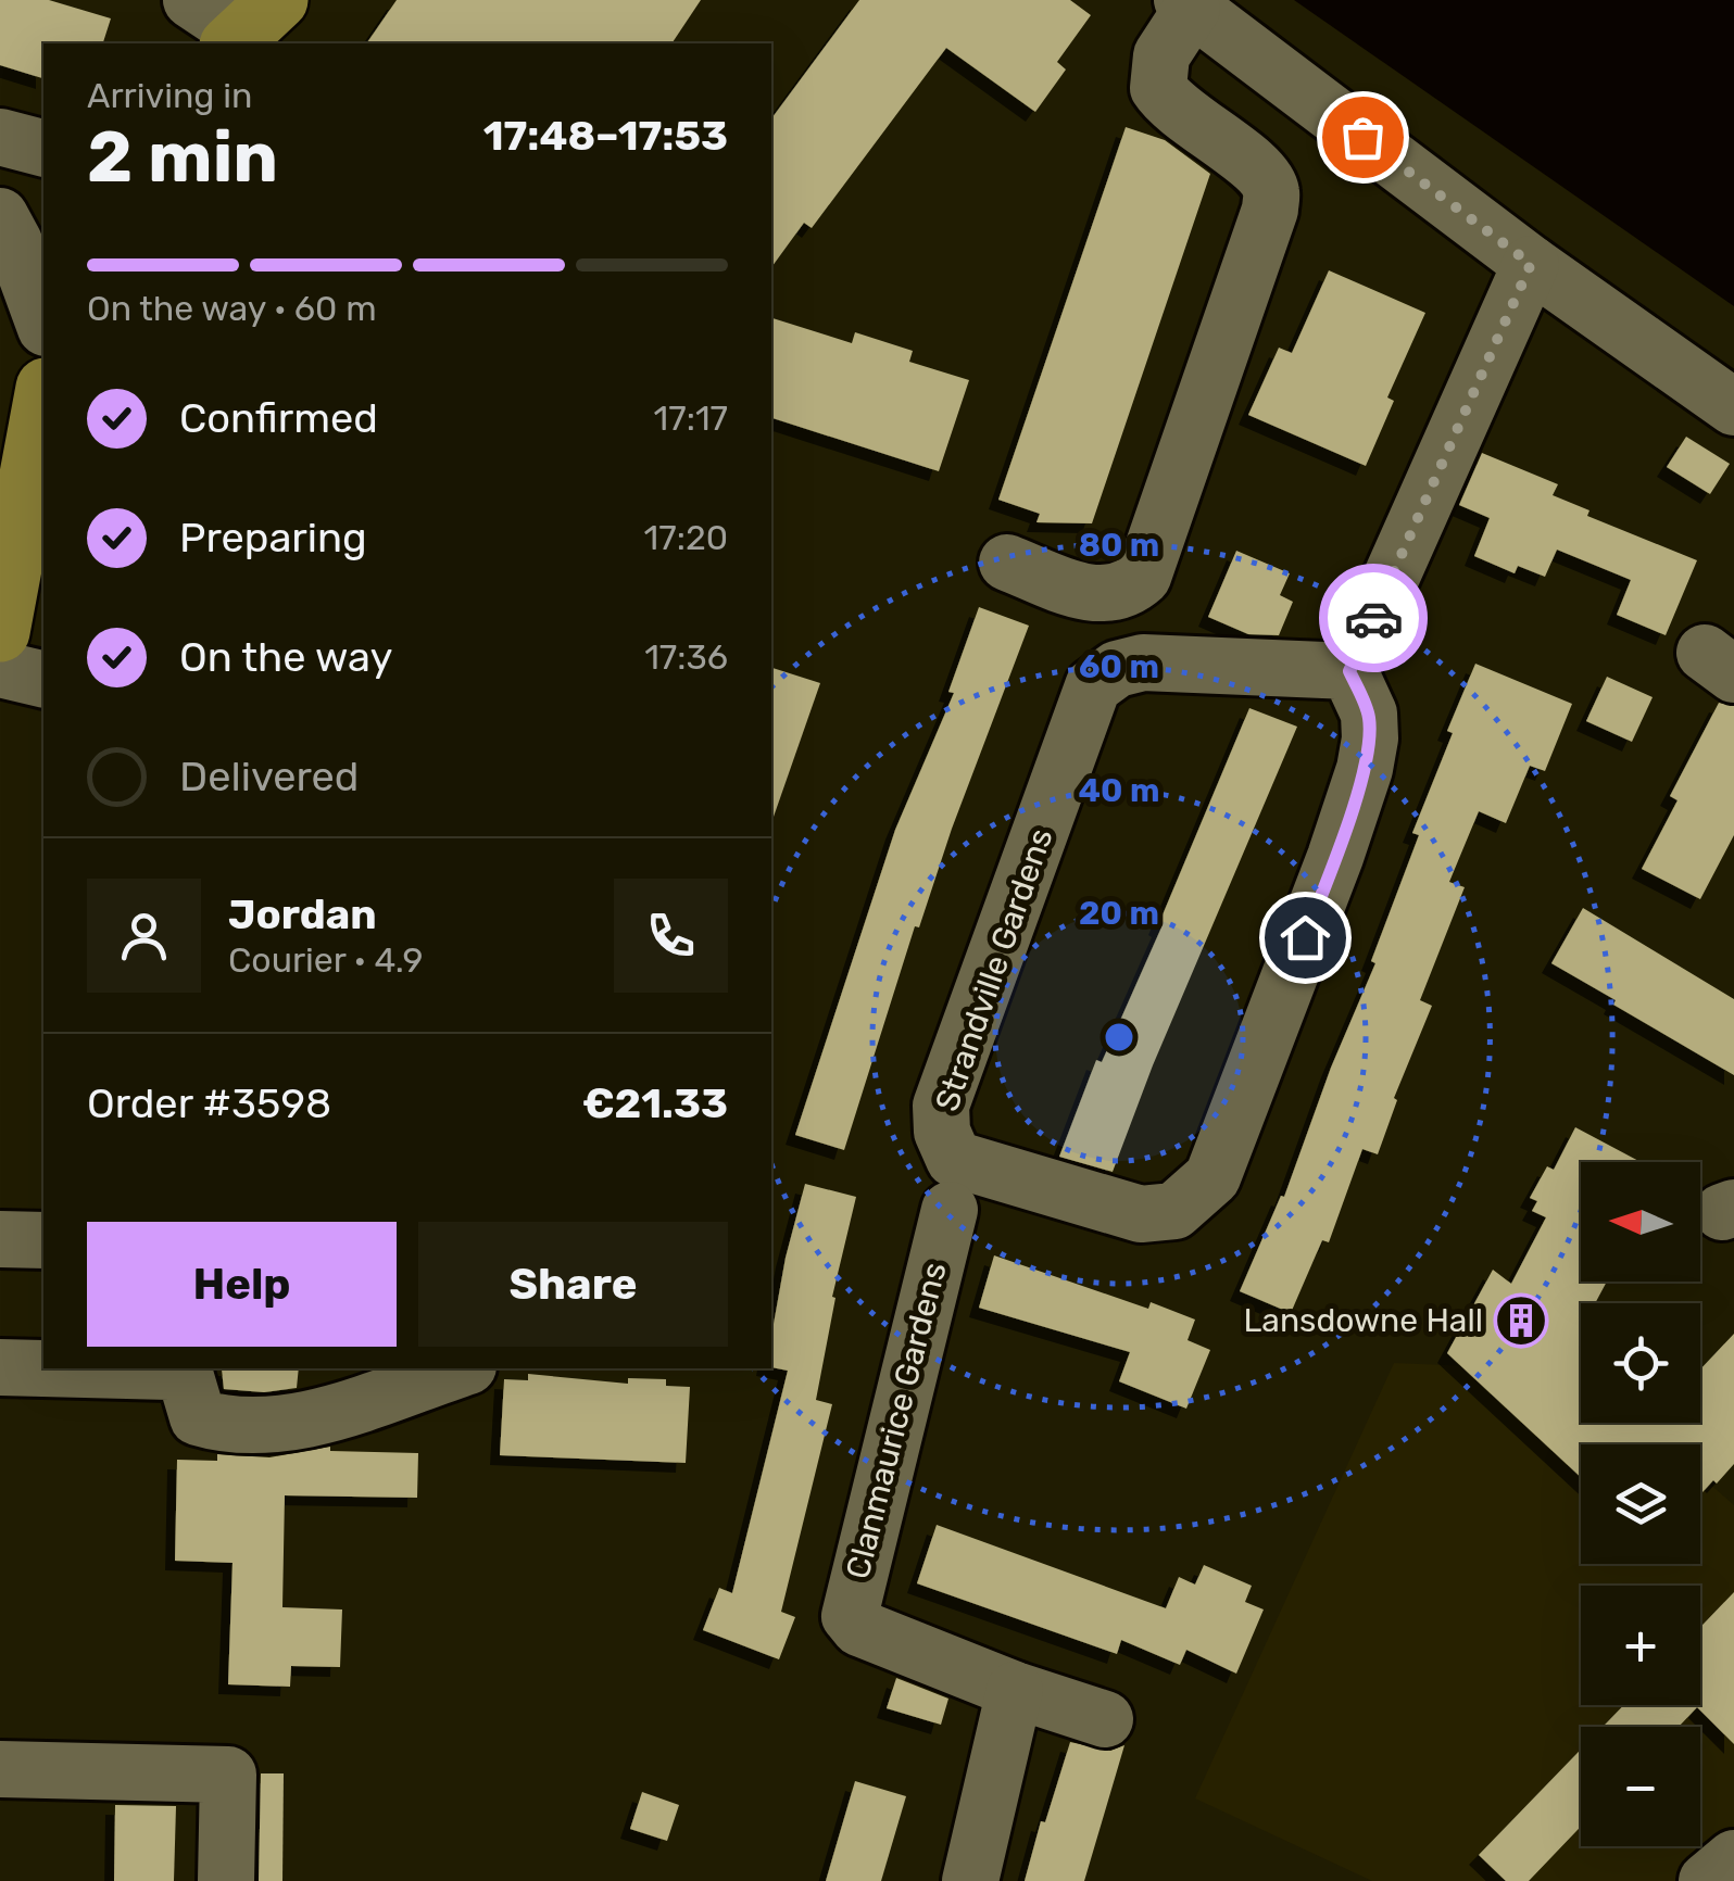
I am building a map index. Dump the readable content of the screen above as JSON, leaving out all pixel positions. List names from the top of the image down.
{
  "streets": {
    "street": ["Strandville Gardens", "Clanmaurice Gardens"]
  },
  "places": {
    "building": ["Lansdowne Hall"]
  },
  "north": "left",
  "page": {
    "heading": ["2 min", "Arriving in", "17:48–17:53"],
    "panel": [
      "Jordan",
      "Courier · 4.9",
      "Order #3598",
      "€21.33"
    ],
    "bar": "On the way · 60 m",
    "list": [
      ["Confirmed", "17:17"],
      ["Preparing", "17:20"],
      ["On the way", "17:36"],
      "Delivered"
    ],
    "map_buttons": ["+", "−"],
    "buttons": ["Help", "Share"]
  },
  "rings": [
    "80 m",
    "60 m",
    "40 m",
    "20 m"
  ]
}
